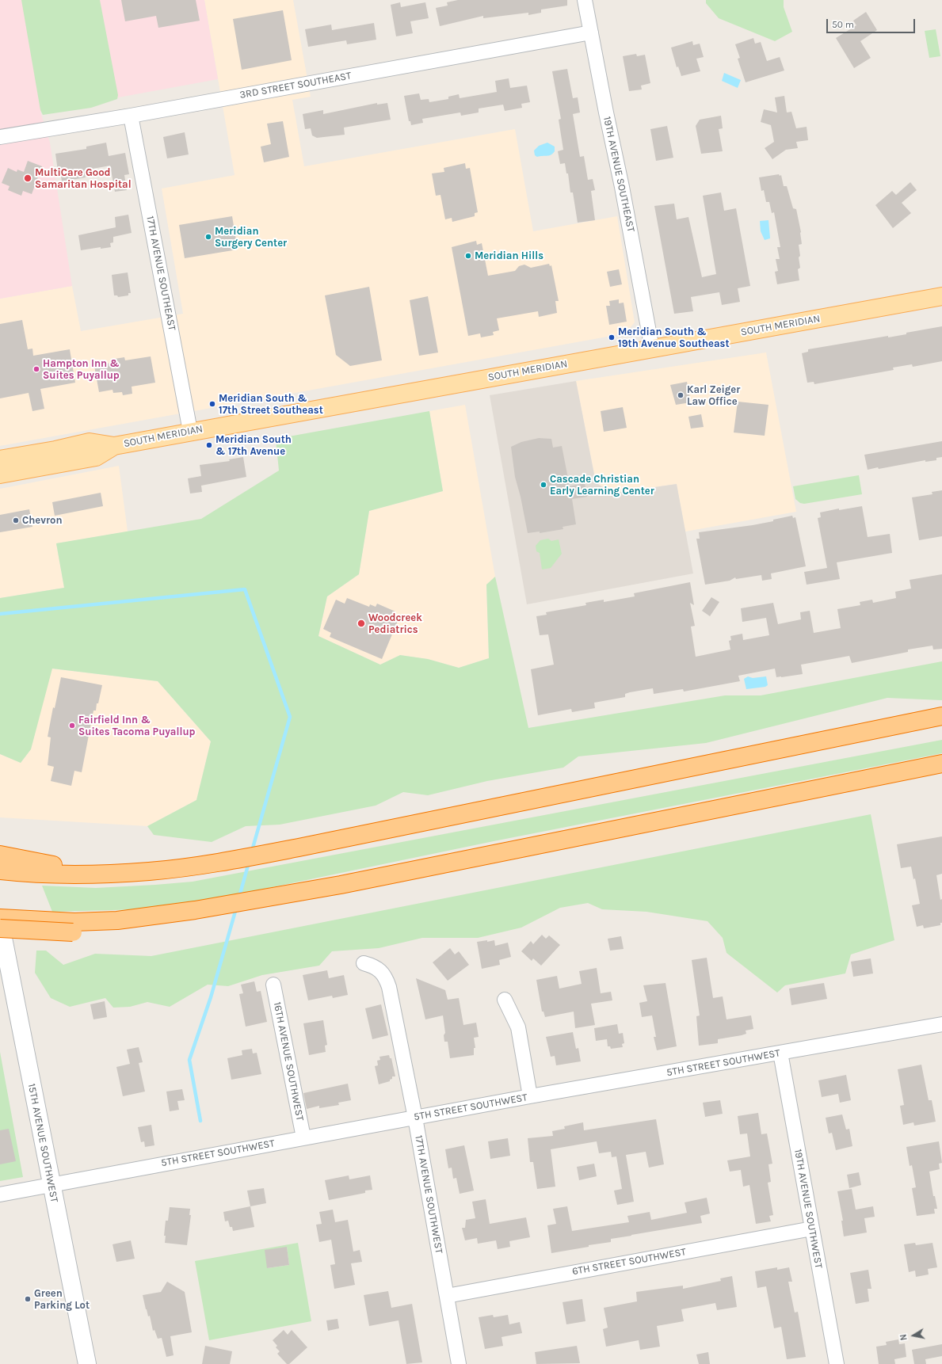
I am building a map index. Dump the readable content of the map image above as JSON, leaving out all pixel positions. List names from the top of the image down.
{
  "streets": {
    "main road": ["SOUTH MERIDIAN"],
    "street": [
      "3RD STREET SOUTHEAST",
      "19TH AVENUE SOUTHEAST",
      "17TH AVENUE SOUTHEAST",
      "16TH AVENUE SOUTHWEST",
      "5TH STREET SOUTHWEST",
      "15TH AVENUE SOUTHWEST",
      "17TH AVENUE SOUTHWEST",
      "19TH AVENUE SOUTHWEST",
      "6TH STREET SOUTHWEST"
    ]
  },
  "crossings": [
    ["3RD STREET SOUTHEAST", "19TH AVENUE SOUTHEAST"],
    ["3RD STREET SOUTHEAST", "17TH AVENUE SOUTHEAST"],
    ["19TH AVENUE SOUTHEAST", "SOUTH MERIDIAN"],
    ["17TH AVENUE SOUTHEAST", "SOUTH MERIDIAN"],
    ["16TH AVENUE SOUTHWEST", "5TH STREET SOUTHWEST"],
    ["5TH STREET SOUTHWEST", "15TH AVENUE SOUTHWEST"],
    ["5TH STREET SOUTHWEST", "17TH AVENUE SOUTHWEST"],
    ["5TH STREET SOUTHWEST", "19TH AVENUE SOUTHWEST"],
    ["17TH AVENUE SOUTHWEST", "6TH STREET SOUTHWEST"],
    ["19TH AVENUE SOUTHWEST", "6TH STREET SOUTHWEST"]
  ],
  "places": [
    "MultiCare Good Samaritan Hospital",
    "Meridian Surgery Center",
    "Meridian Hills",
    "Meridian South & 19th Avenue Southeast",
    "Hampton Inn & Suites Puyallup",
    "Karl Zeiger Law Office",
    "Meridian South & 17th Street Southeast",
    "Meridian South & 17th Avenue",
    "Cascade Christian Early Learning Center",
    "Chevron",
    "Woodcreek Pediatrics",
    "Fairfield Inn & Suites Tacoma Puyallup",
    "Green Parking Lot"
  ],
  "scale_bar": "50 m",
  "north": "left"
}
